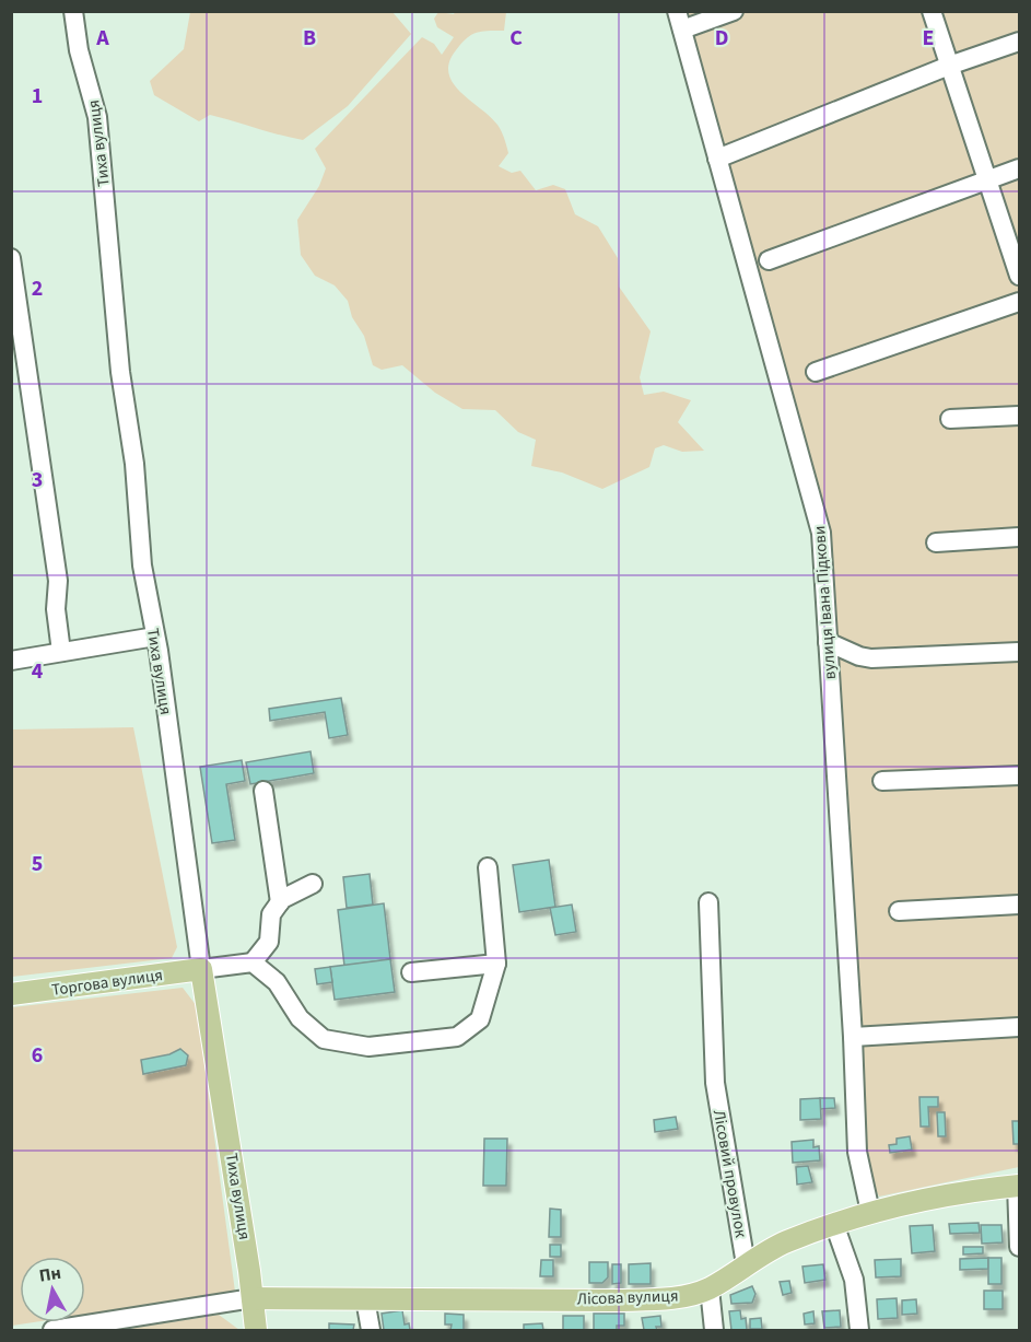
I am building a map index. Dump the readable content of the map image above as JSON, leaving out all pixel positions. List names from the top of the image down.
{
  "streets": {
    "main road": ["Тиха вулиця", "Торгова вулиця", "Лісова вулиця"],
    "street": ["вулиця Івана Підкови", "Лісовий провулок"]
  },
  "crossings": [
    ["Тиха вулиця", "Торгова вулиця"],
    ["Тиха вулиця", "Лісова вулиця"],
    ["вулиця Івана Підкови", "Лісова вулиця"],
    ["Лісовий провулок", "Лісова вулиця"]
  ],
  "north": "top",
  "grid": {
    "columns": [
      "A",
      "B",
      "C",
      "D",
      "E"
    ],
    "rows": [
      "1",
      "2",
      "3",
      "4",
      "5",
      "6"
    ]
  }
}
